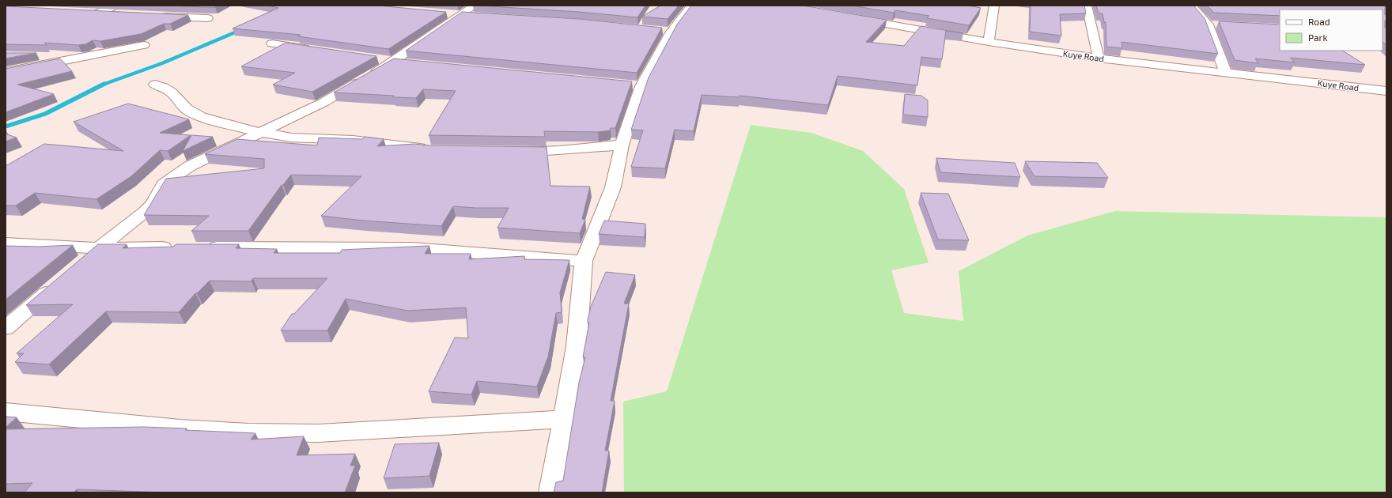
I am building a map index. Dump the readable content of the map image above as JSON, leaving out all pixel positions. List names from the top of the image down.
{
  "streets": {
    "street": ["Kuye Road"]
  },
  "legend": ["Road", "Park"]
}
